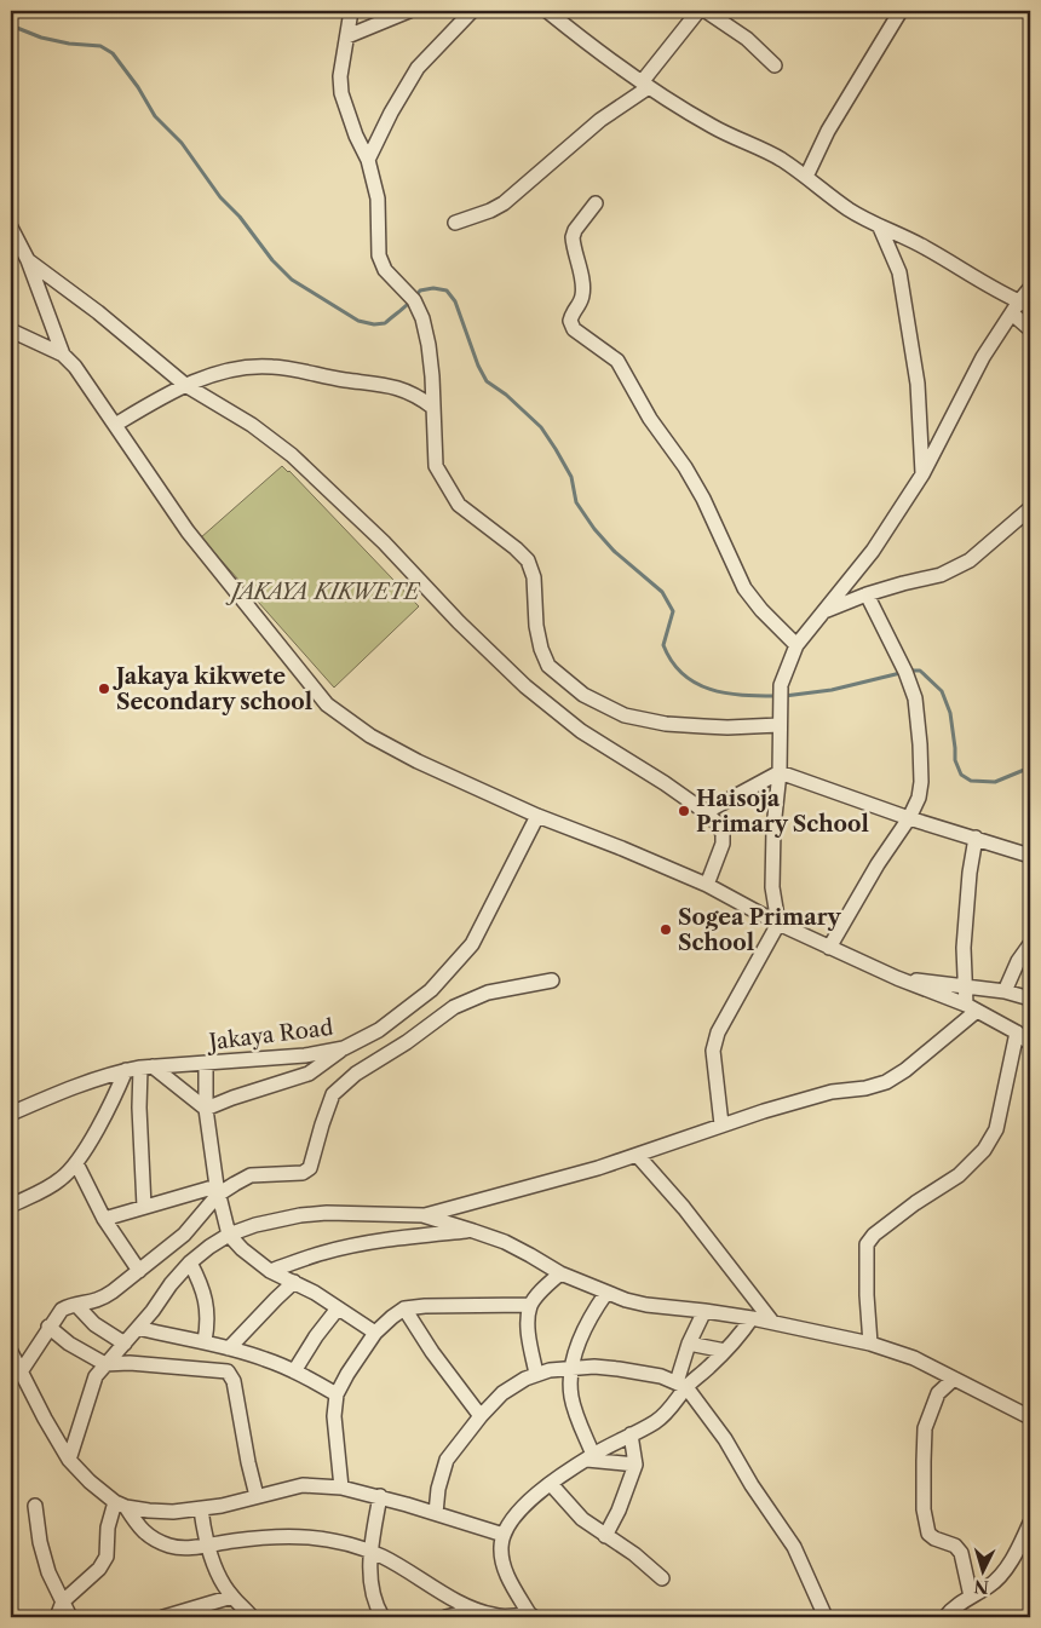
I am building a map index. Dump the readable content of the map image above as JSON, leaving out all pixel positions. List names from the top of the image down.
{
  "streets": {
    "street": ["Jakaya Road"]
  },
  "parks": ["JAKAYA KIKWETE"],
  "places": ["Jakaya kikwete Secondary school", "Haisoja Primary School", "Sogea Primary School"],
  "north": "bottom"
}
